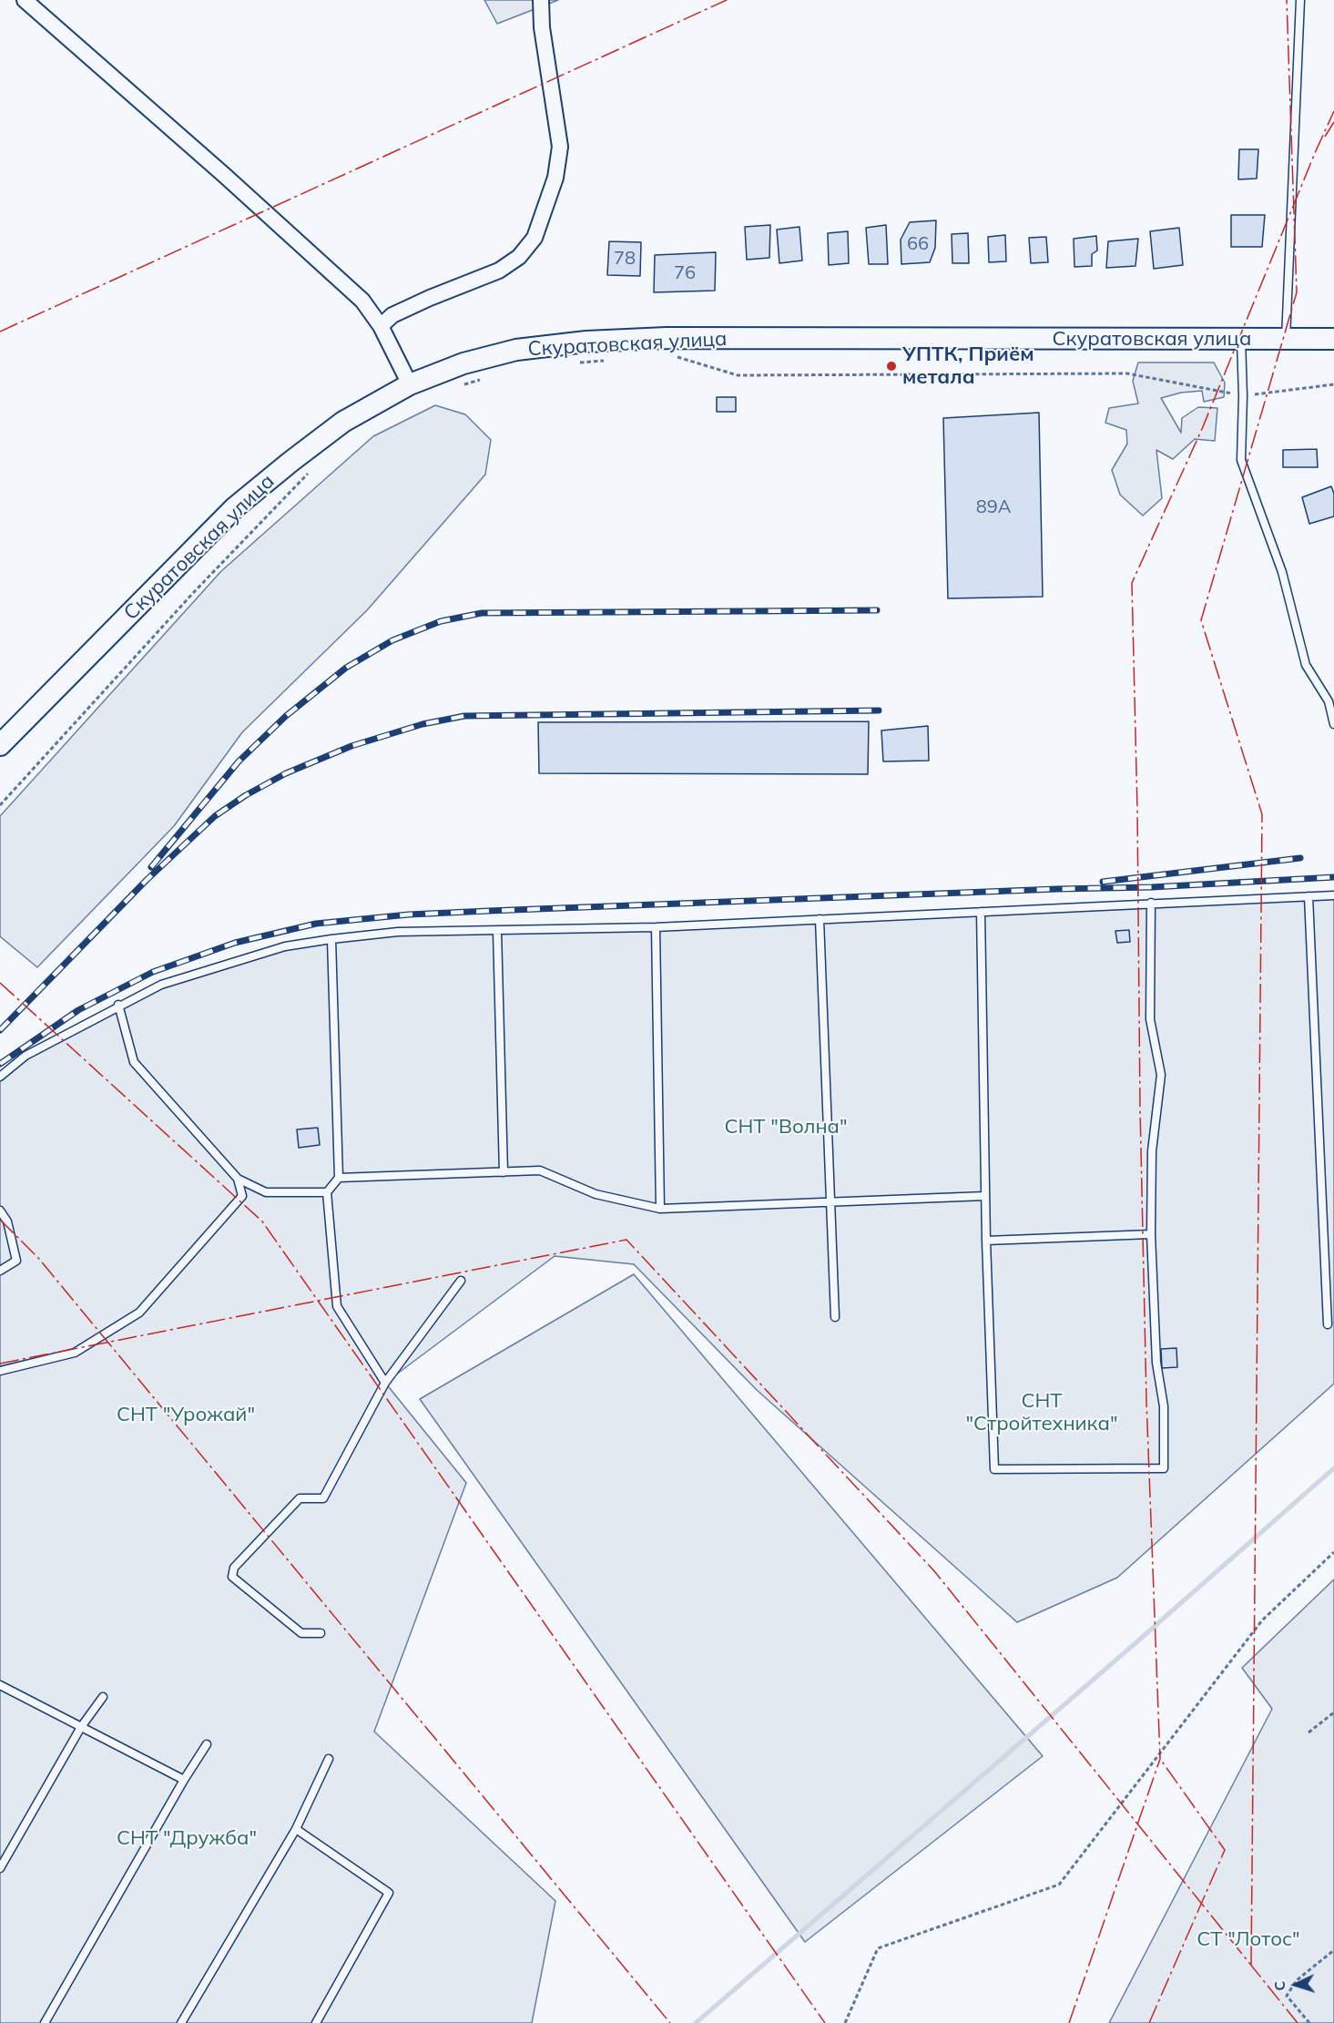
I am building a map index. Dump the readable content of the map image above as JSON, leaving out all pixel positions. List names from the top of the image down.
{
  "streets": {
    "street": ["Скуратовская улица"]
  },
  "parks": [
    "СНТ \"Волна\"",
    "СНТ \"Стройтехника\"",
    "СНТ \"Урожай\"",
    "СНТ \"Дружба\"",
    "СТ \"Лотос\""
  ],
  "places": ["УПТК, Приём метала"],
  "house_numbers": [
    "66",
    "78",
    "76",
    "89А"
  ],
  "north": "left"
}
